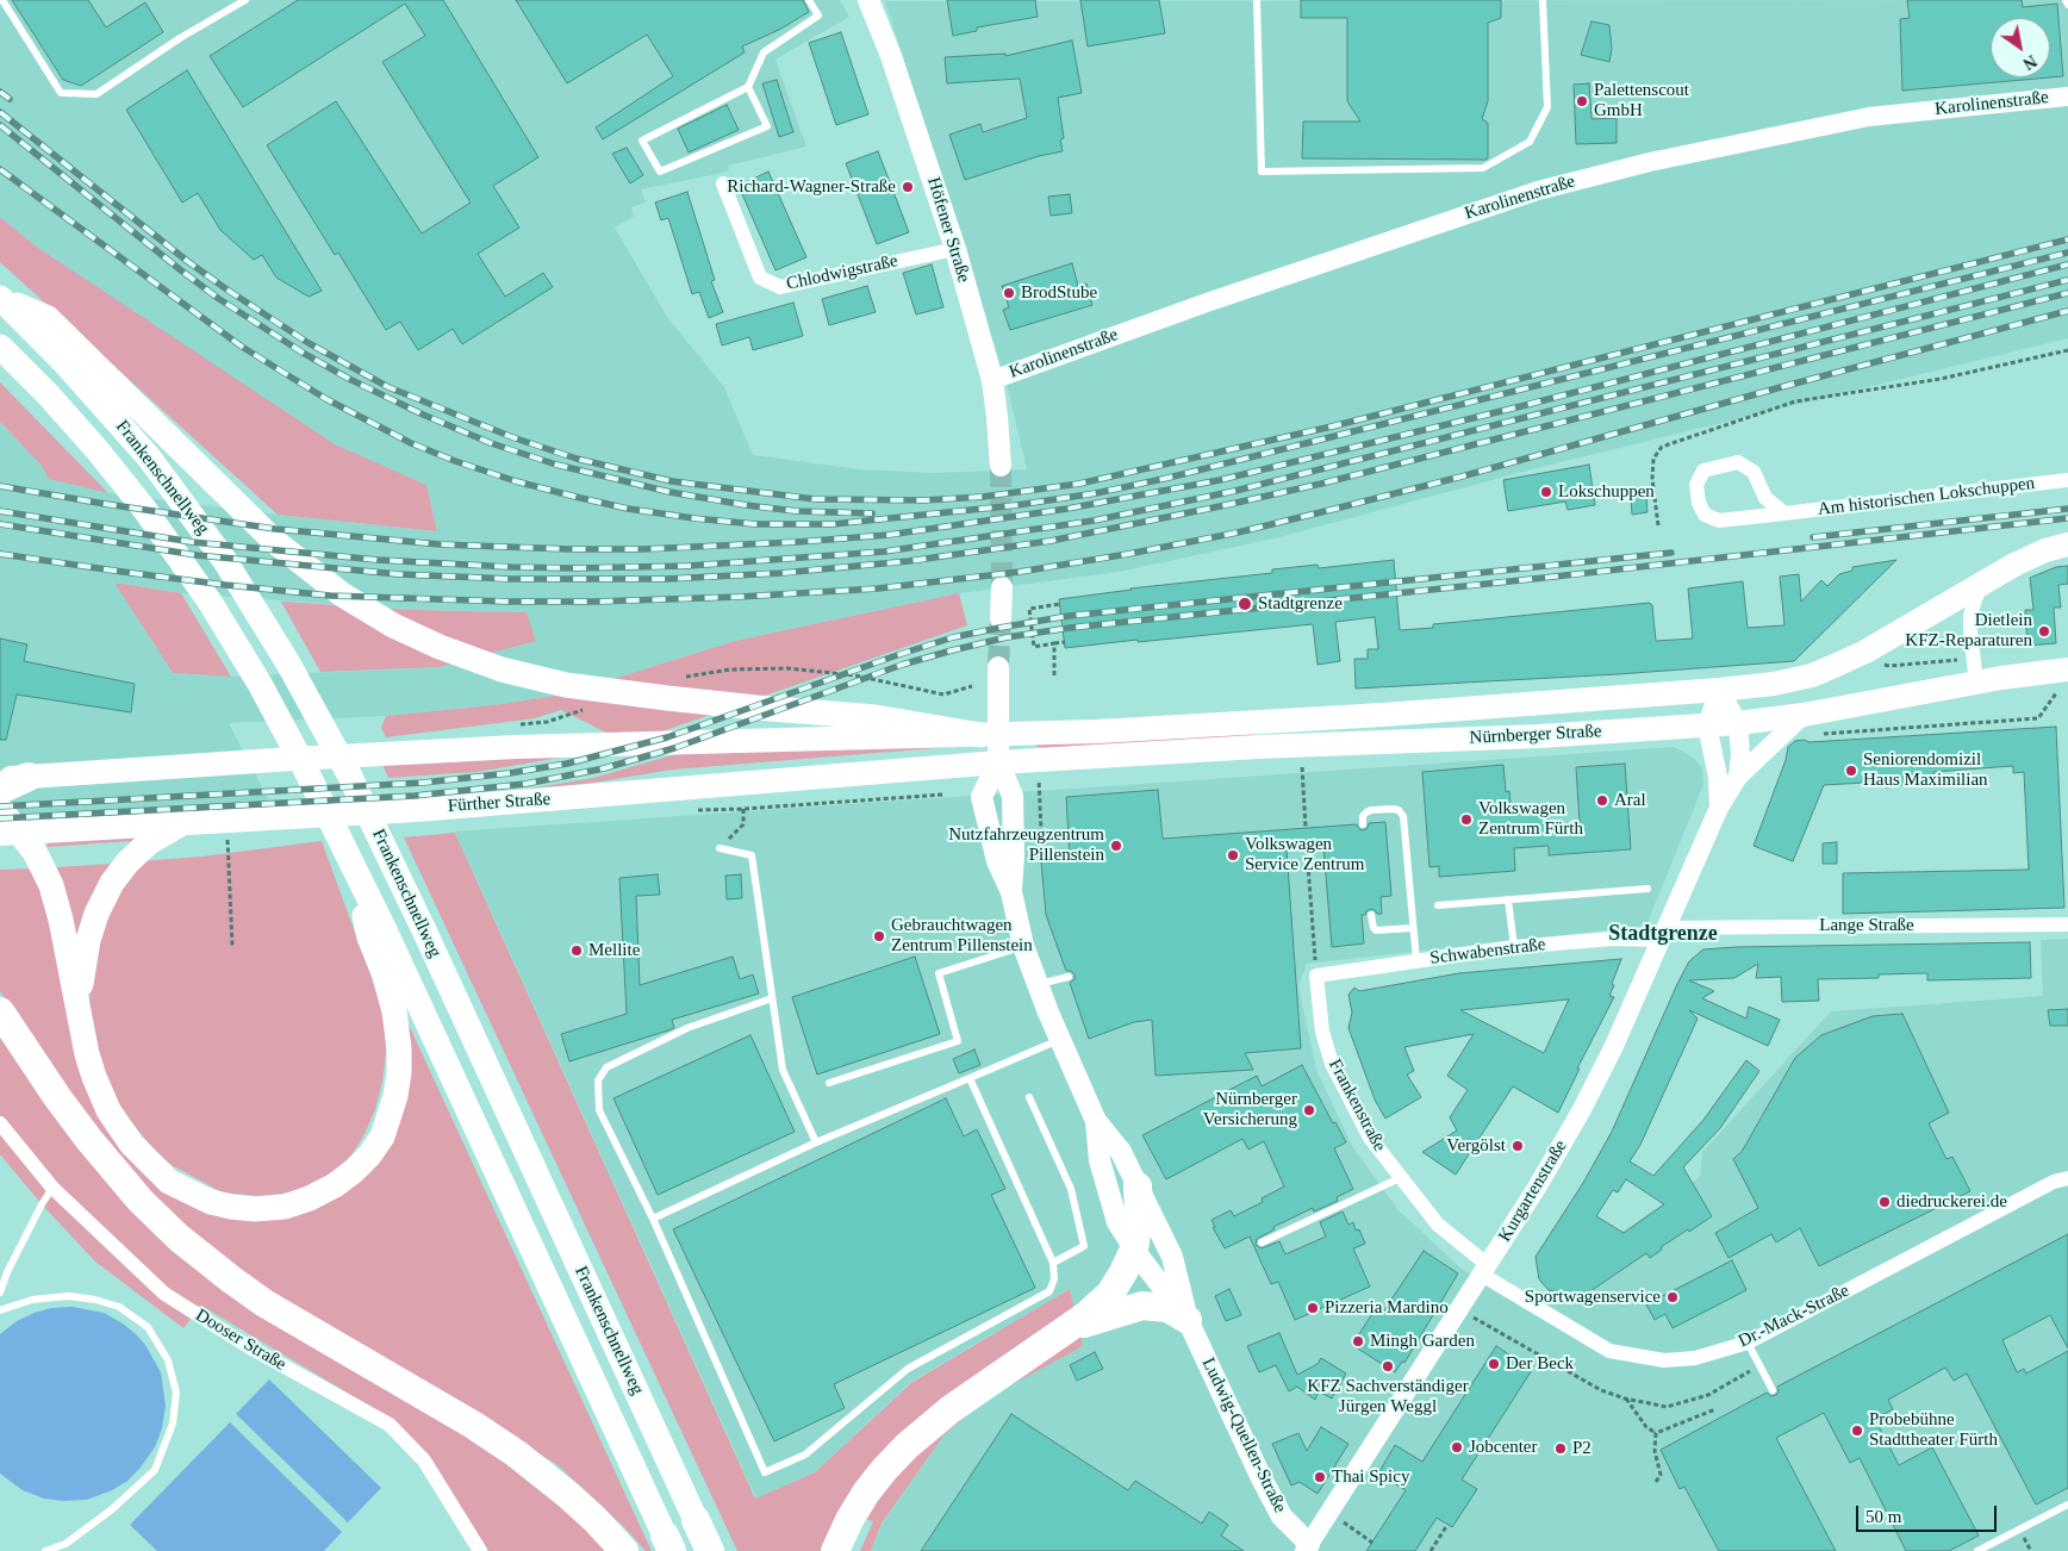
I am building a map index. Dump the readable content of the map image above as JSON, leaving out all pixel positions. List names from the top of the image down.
{
  "streets": {
    "highway": ["Frankenschnellweg"],
    "main road": [
      "Höfener Straße",
      "Nürnberger Straße",
      "Fürther Straße",
      "Ludwig-Quellen-Straße"
    ],
    "street": [
      "Karolinenstraße",
      "Chlodwigstraße",
      "Am historischen Lokschuppen",
      "Lange Straße",
      "Schwabenstraße",
      "Frankenstraße",
      "Kurgartenstraße",
      "Dr.-Mack-Straße",
      "Dooser Straße"
    ]
  },
  "crossings": [
    ["Karolinenstraße", "Höfener Straße"],
    ["Höfener Straße", "Chlodwigstraße"],
    ["Nürnberger Straße", "Fürther Straße"],
    ["Nürnberger Straße", "Kurgartenstraße"],
    ["Nürnberger Straße", "Ludwig-Quellen-Straße"],
    ["Fürther Straße", "Ludwig-Quellen-Straße"],
    ["Lange Straße", "Schwabenstraße"],
    ["Lange Straße", "Kurgartenstraße"],
    ["Schwabenstraße", "Frankenstraße"],
    ["Schwabenstraße", "Kurgartenstraße"],
    ["Frankenstraße", "Kurgartenstraße"],
    ["Frankenstraße", "Dr.-Mack-Straße"],
    ["Kurgartenstraße", "Dr.-Mack-Straße"],
    ["Kurgartenstraße", "Ludwig-Quellen-Straße"]
  ],
  "districts": ["Stadtgrenze"],
  "places": [
    "Palettenscout GmbH",
    "Richard-Wagner-Straße",
    "BrodStube",
    "Lokschuppen",
    "Stadtgrenze",
    "Dietlein KFZ-Reparaturen",
    "Seniorendomizil Haus Maximilian",
    "Aral",
    "Volkswagen Zentrum Fürth",
    "Nutzfahrzeugzentrum Pillenstein",
    "Volkswagen Service Zentrum",
    "Gebrauchtwagen Zentrum Pillenstein",
    "Mellite",
    "Nürnberger Versicherung",
    "Vergölst",
    "diedruckerei.de",
    "Sportwagenservice",
    "Pizzeria Mardino",
    "Mingh Garden",
    "Der Beck",
    "KFZ Sachverständiger Jürgen Weggl",
    "Probebühne Stadttheater Fürth",
    "Jobcenter",
    "P2",
    "Thai Spicy"
  ],
  "scale_bar": "50 m",
  "north": "bottom right"
}
